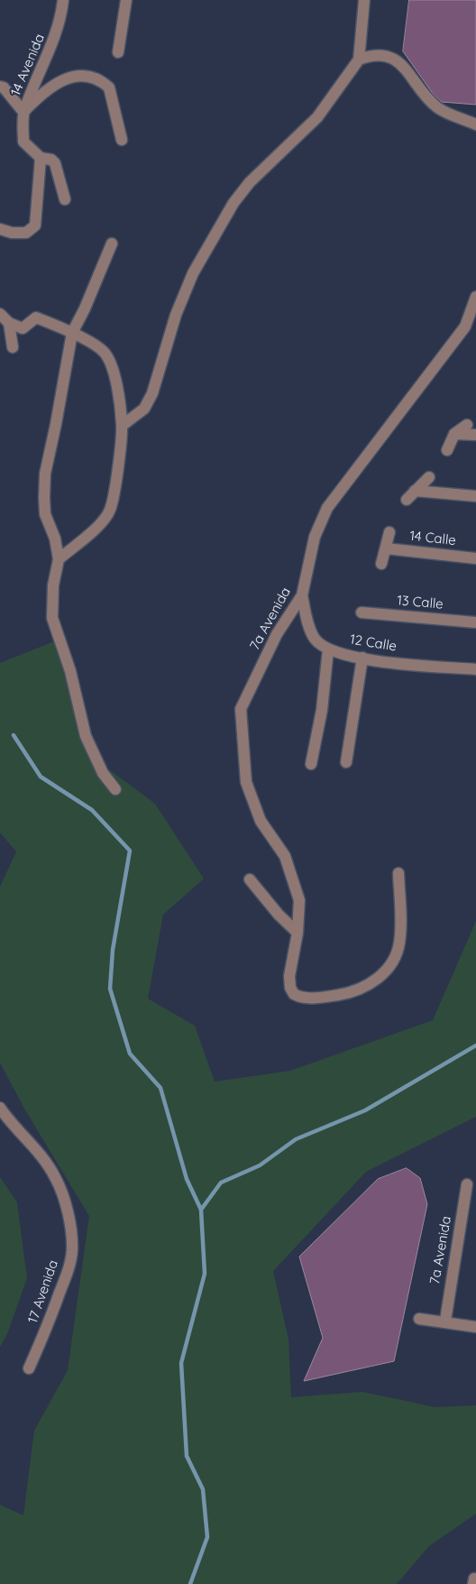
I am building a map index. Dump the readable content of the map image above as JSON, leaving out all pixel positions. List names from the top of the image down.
{
  "streets": {
    "street": [
      "14 Avenida",
      "14 Calle",
      "13 Calle",
      "7a Avenida",
      "12 Calle",
      "17 Avenida"
    ]
  }
}
